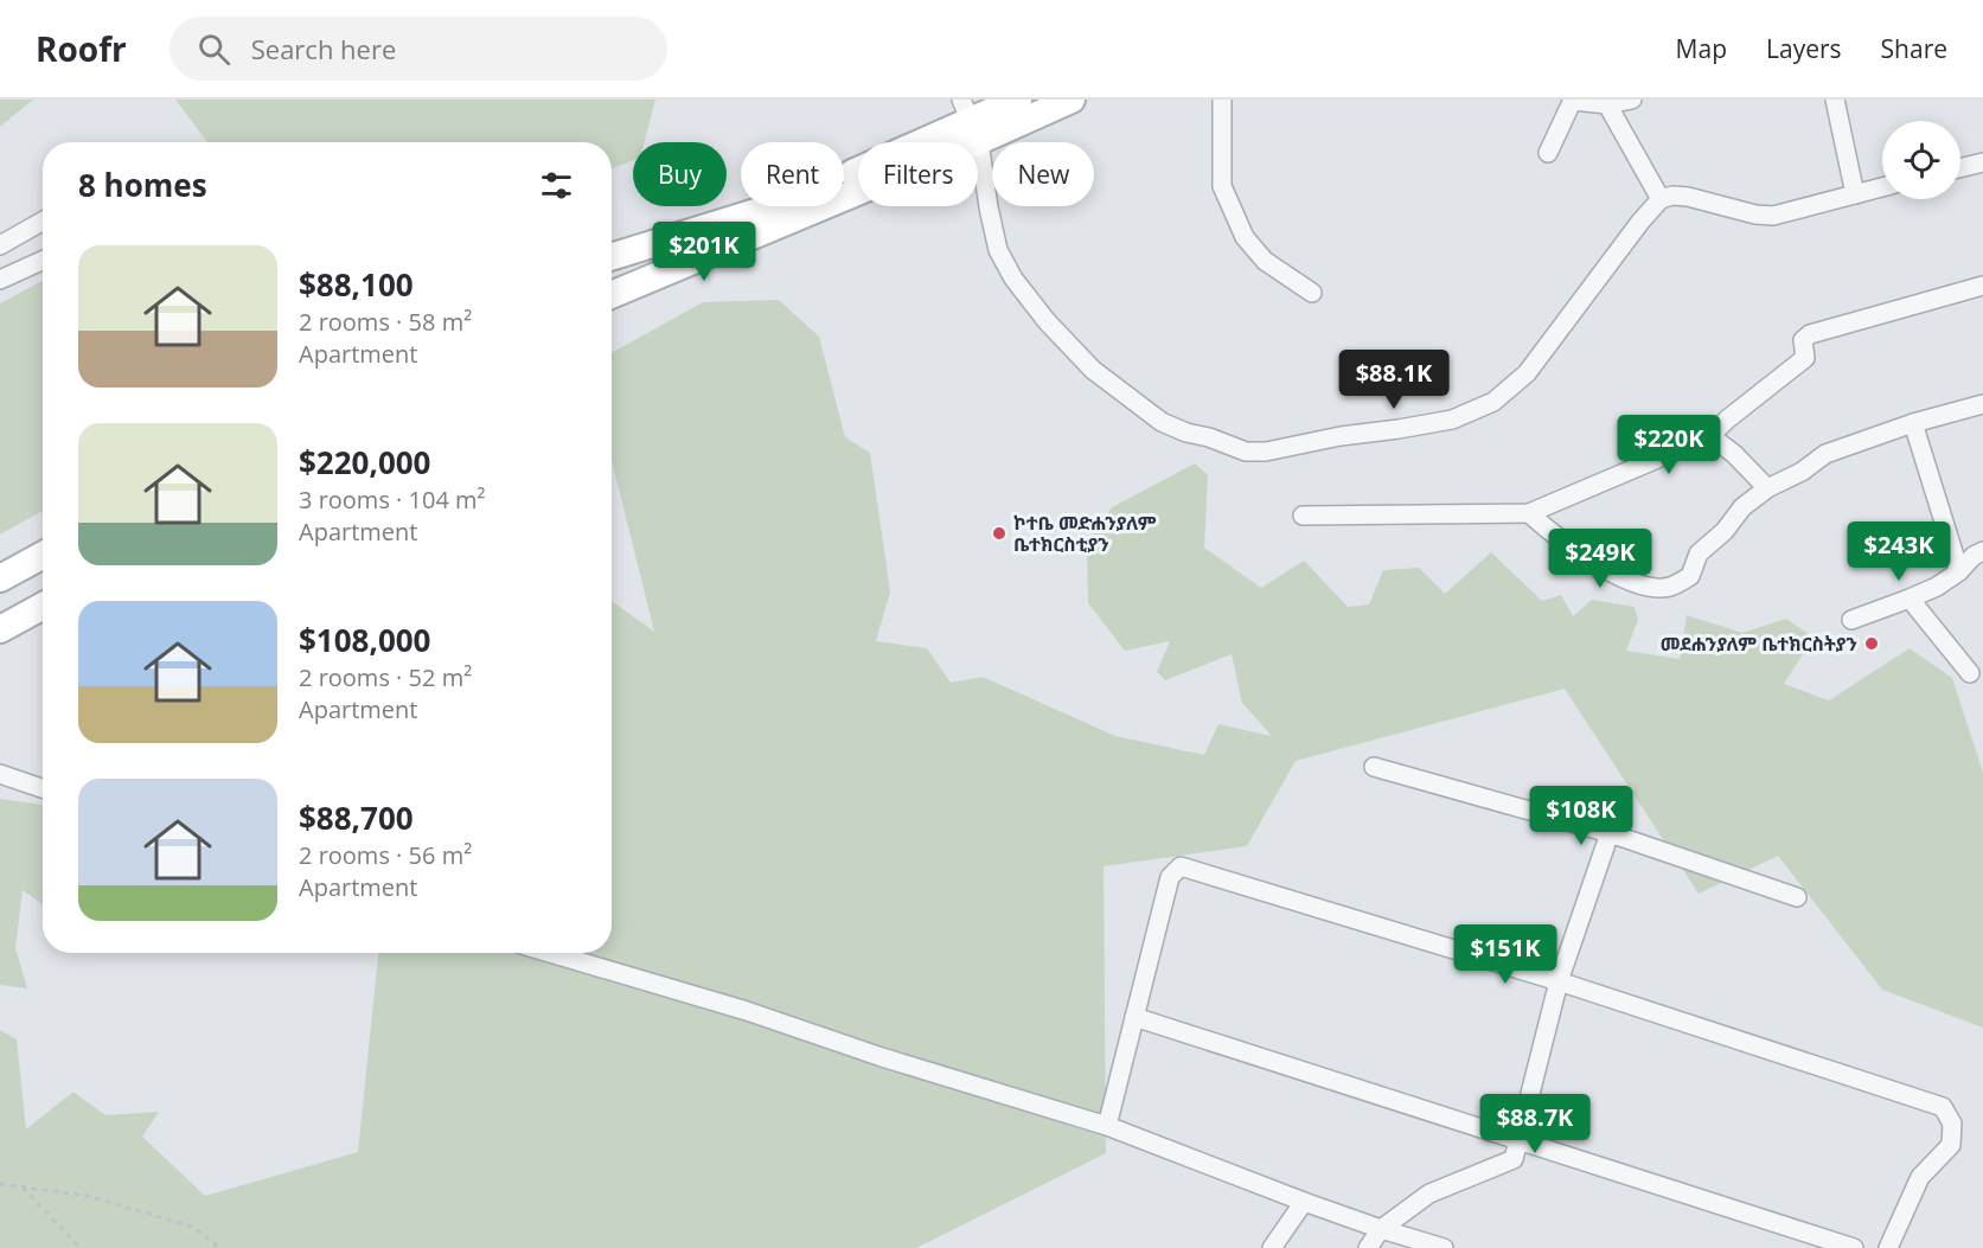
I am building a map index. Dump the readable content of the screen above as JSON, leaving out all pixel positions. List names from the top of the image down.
{
  "places": ["ኮተቤ መድሐንያለም ቤተክርስቲያን", "መደሐንያለም ቤተክርስትያን"],
  "page": {
    "header": "Roofr",
    "search": "Search here",
    "nav": ["Map", "Layers", "Share"],
    "chip": [
      "Buy",
      "Rent",
      "Filters",
      "New"
    ],
    "heading": "8 homes",
    "price": [
      "$201K",
      "$88.1K",
      "$220K",
      "$243K",
      "$249K",
      "$108K",
      "$151K",
      "$88.7K"
    ],
    "list": [
      {
        "name": "$88,100",
        "note": "2 rooms · 58 m² · Apartment"
      },
      {
        "name": "$220,000",
        "note": "3 rooms · 104 m² · Apartment"
      },
      {
        "name": "$108,000",
        "note": "2 rooms · 52 m² · Apartment"
      },
      {
        "name": "$88,700",
        "note": "2 rooms · 56 m² · Apartment"
      }
    ]
  }
}
